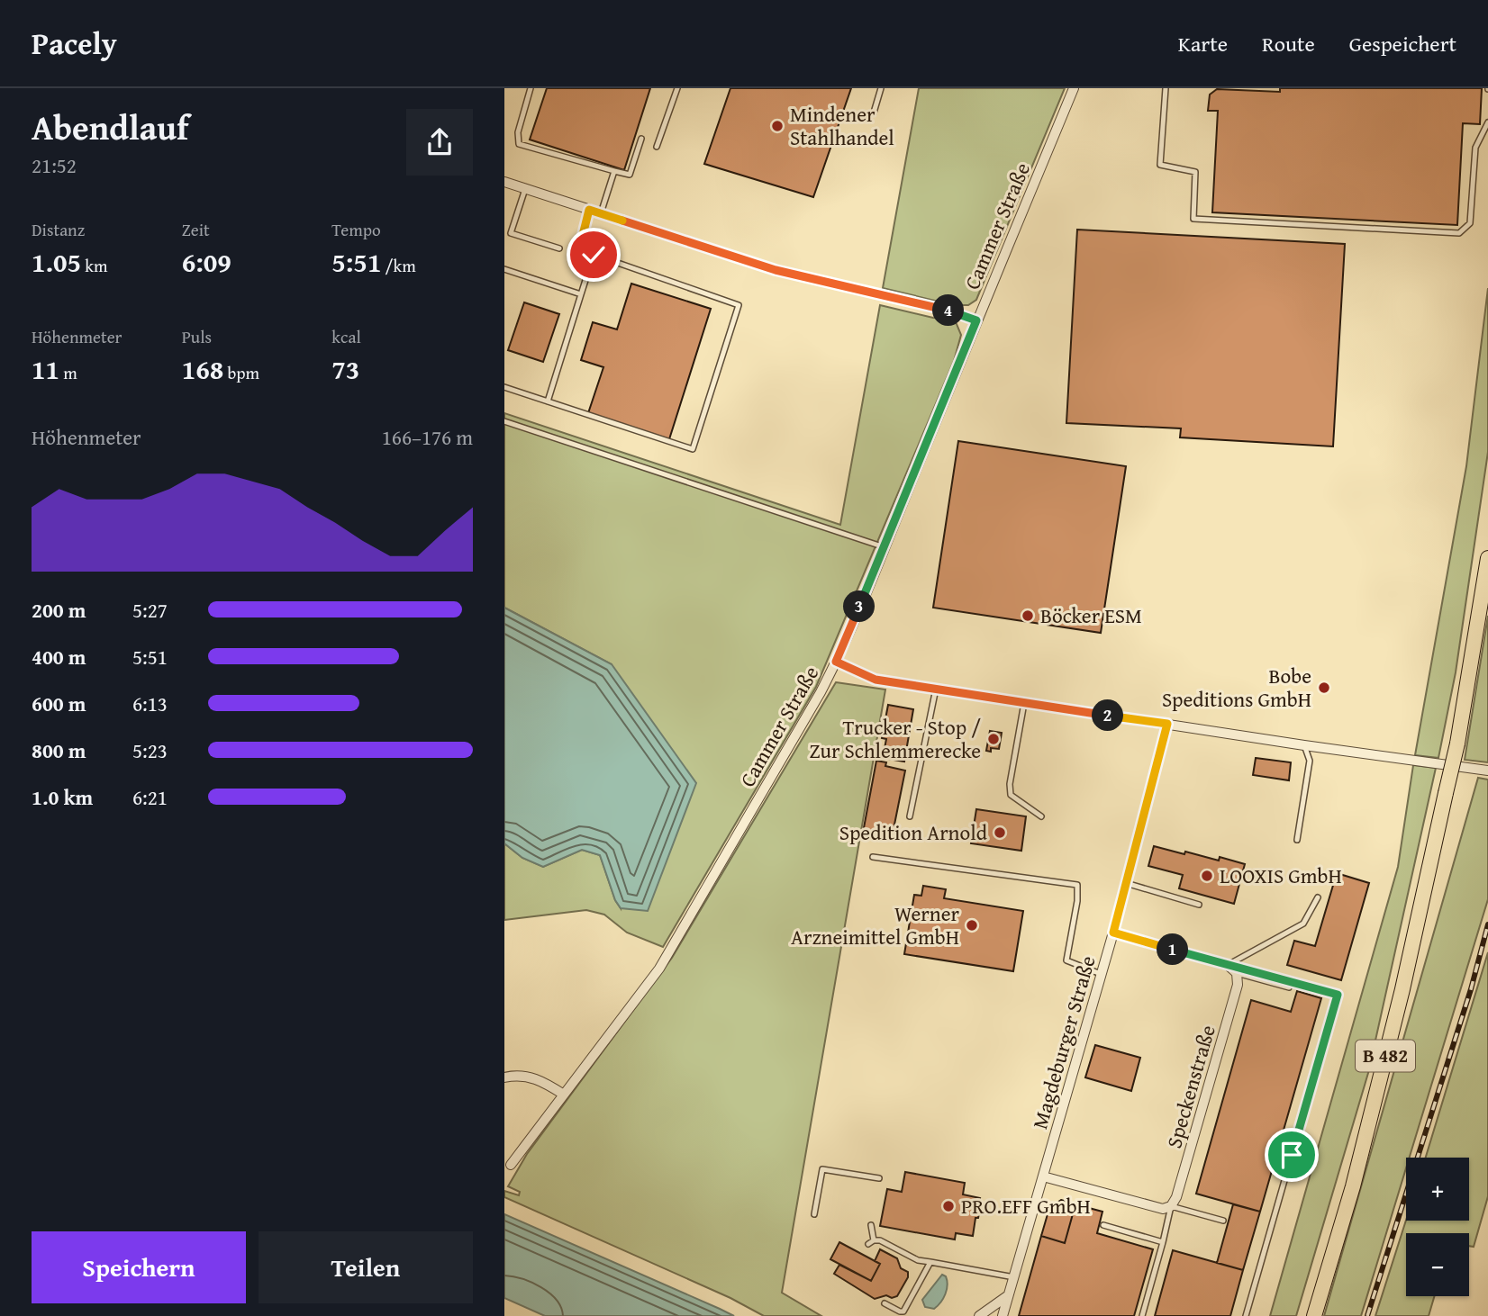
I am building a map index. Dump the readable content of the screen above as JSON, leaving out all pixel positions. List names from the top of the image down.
{
  "streets": {
    "main road": ["B 482"],
    "street": ["Cammer Straße", "Magdeburger Straße", "Speckenstraße"]
  },
  "places": [
    "Mindener Stahlhandel",
    "Böcker ESM",
    "Bobe Speditions GmbH",
    "Trucker - Stop / Zur Schlemmerecke",
    "Spedition Arnold",
    "LOOXIS GmbH",
    "Werner Arzneimittel GmbH",
    "PRO.EFF GmbH"
  ],
  "page": {
    "header": "Pacely",
    "nav": ["Karte", "Route", "Gespeichert"],
    "heading": ["Abendlauf", "21:52"],
    "stats": [
      ["Distanz", "1.05 km"],
      ["Zeit", "6:09"],
      ["Tempo", "5:51 /km"],
      ["Höhenmeter", "11 m"],
      ["Puls", "168 bpm"],
      ["kcal", "73"]
    ],
    "pins": [
      "4",
      "3",
      "2",
      "1"
    ],
    "chart": ["Höhenmeter", "166–176 m"],
    "list": [
      {
        "name": "200 m",
        "note": "5:27"
      },
      {
        "name": "400 m",
        "note": "5:51"
      },
      {
        "name": "600 m",
        "note": "6:13"
      },
      {
        "name": "800 m",
        "note": "5:23"
      },
      {
        "name": "1.0 km",
        "note": "6:21"
      }
    ],
    "map_buttons": ["+", "−"],
    "buttons": ["Speichern", "Teilen"]
  }
}
